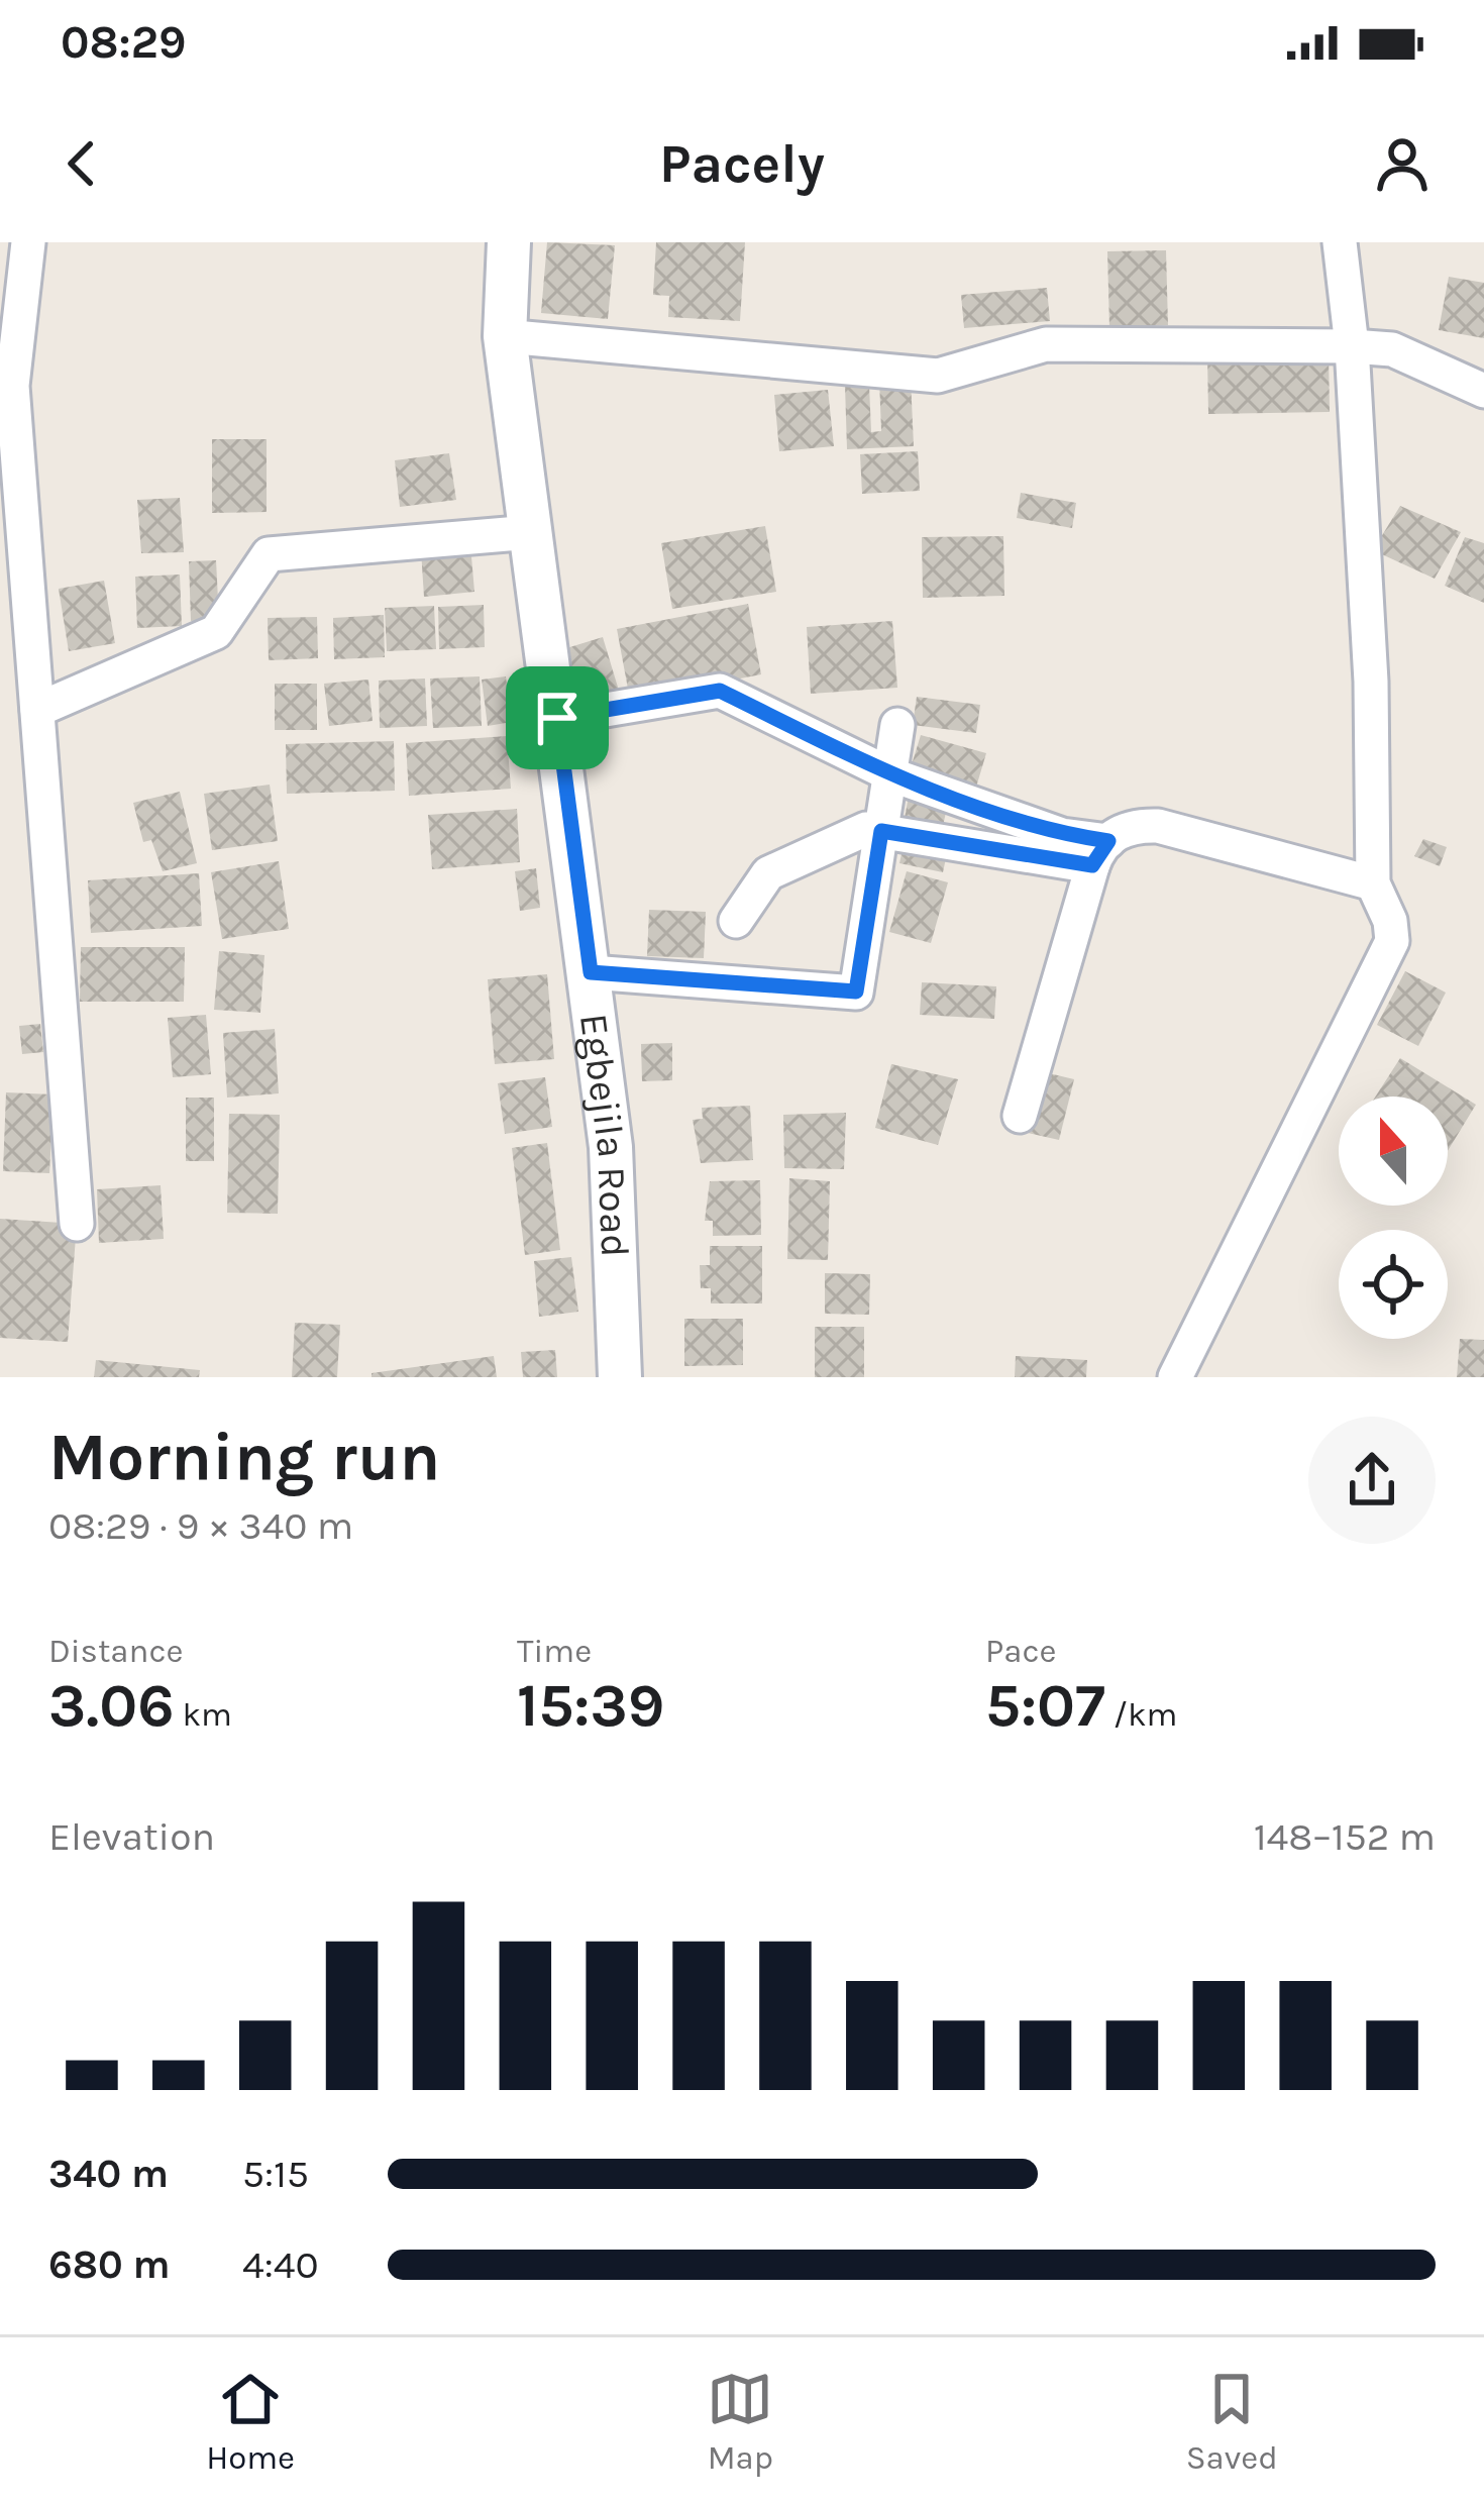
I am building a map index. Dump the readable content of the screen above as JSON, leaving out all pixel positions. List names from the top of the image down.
{
  "streets": {
    "street": ["Egbejila Road"]
  },
  "north": "top",
  "page": {
    "status": "08:29",
    "header": "Pacely",
    "heading": ["Morning run", "08:29 · 9 × 340 m"],
    "stats": [
      ["Distance", "3.06 km"],
      ["Time", "15:39"],
      ["Pace", "5:07 /km"]
    ],
    "chart": ["Elevation", "148–152 m"],
    "list": [
      {
        "name": "340 m",
        "note": "5:15"
      },
      {
        "name": "680 m",
        "note": "4:40"
      }
    ],
    "tabs": ["Home", "Map", "Saved"]
  }
}
